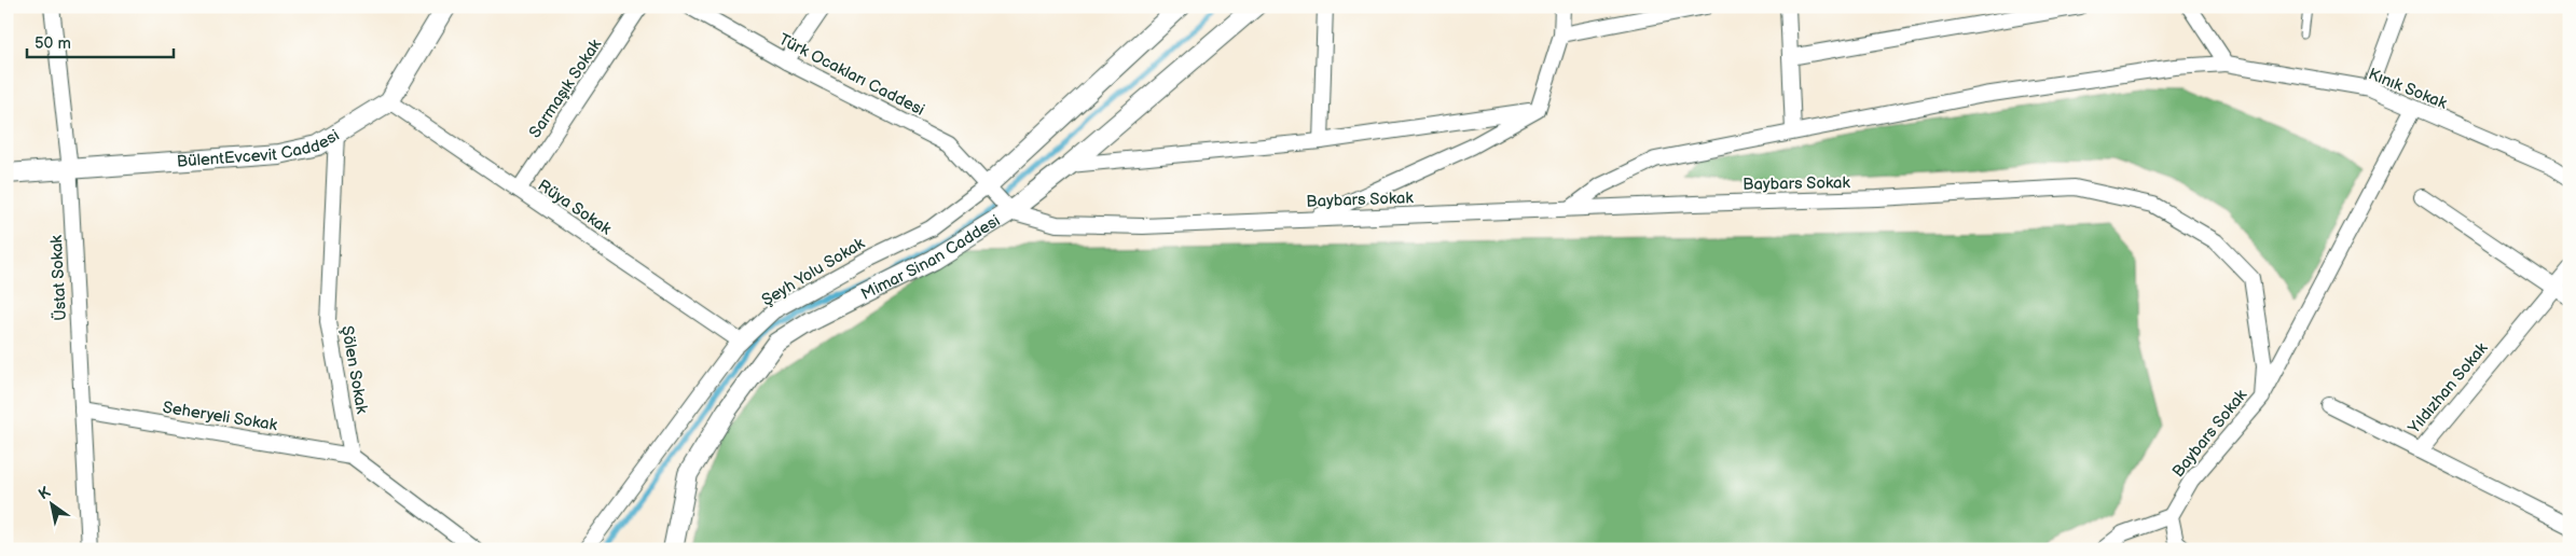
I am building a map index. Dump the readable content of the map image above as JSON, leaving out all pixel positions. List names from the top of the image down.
{
  "streets": {
    "street": [
      "Türk Ocakları Caddesi",
      "Sarmaşık Sokak",
      "Kınık Sokak",
      "BülentEvcevit Caddesi",
      "Baybars Sokak",
      "Rüya Sokak",
      "Mimar Sinan Caddesi",
      "Şeyh Yolu Sokak",
      "Üstat Sokak",
      "Şölen Sokak",
      "Yıldızhan Sokak",
      "Seheryeli Sokak"
    ]
  },
  "crossings": [
    ["Türk Ocakları Caddesi", "Baybars Sokak"],
    ["Türk Ocakları Caddesi", "Mimar Sinan Caddesi"],
    ["Türk Ocakları Caddesi", "Şeyh Yolu Sokak"],
    ["Sarmaşık Sokak", "Rüya Sokak"],
    ["Kınık Sokak", "Baybars Sokak"],
    ["BülentEvcevit Caddesi", "Rüya Sokak"],
    ["BülentEvcevit Caddesi", "Üstat Sokak"],
    ["BülentEvcevit Caddesi", "Şölen Sokak"],
    ["Baybars Sokak", "Mimar Sinan Caddesi"],
    ["Rüya Sokak", "Şeyh Yolu Sokak"],
    ["Üstat Sokak", "Seheryeli Sokak"],
    ["Şölen Sokak", "Seheryeli Sokak"]
  ],
  "scale_bar": "50 m",
  "north": "top left"
}
